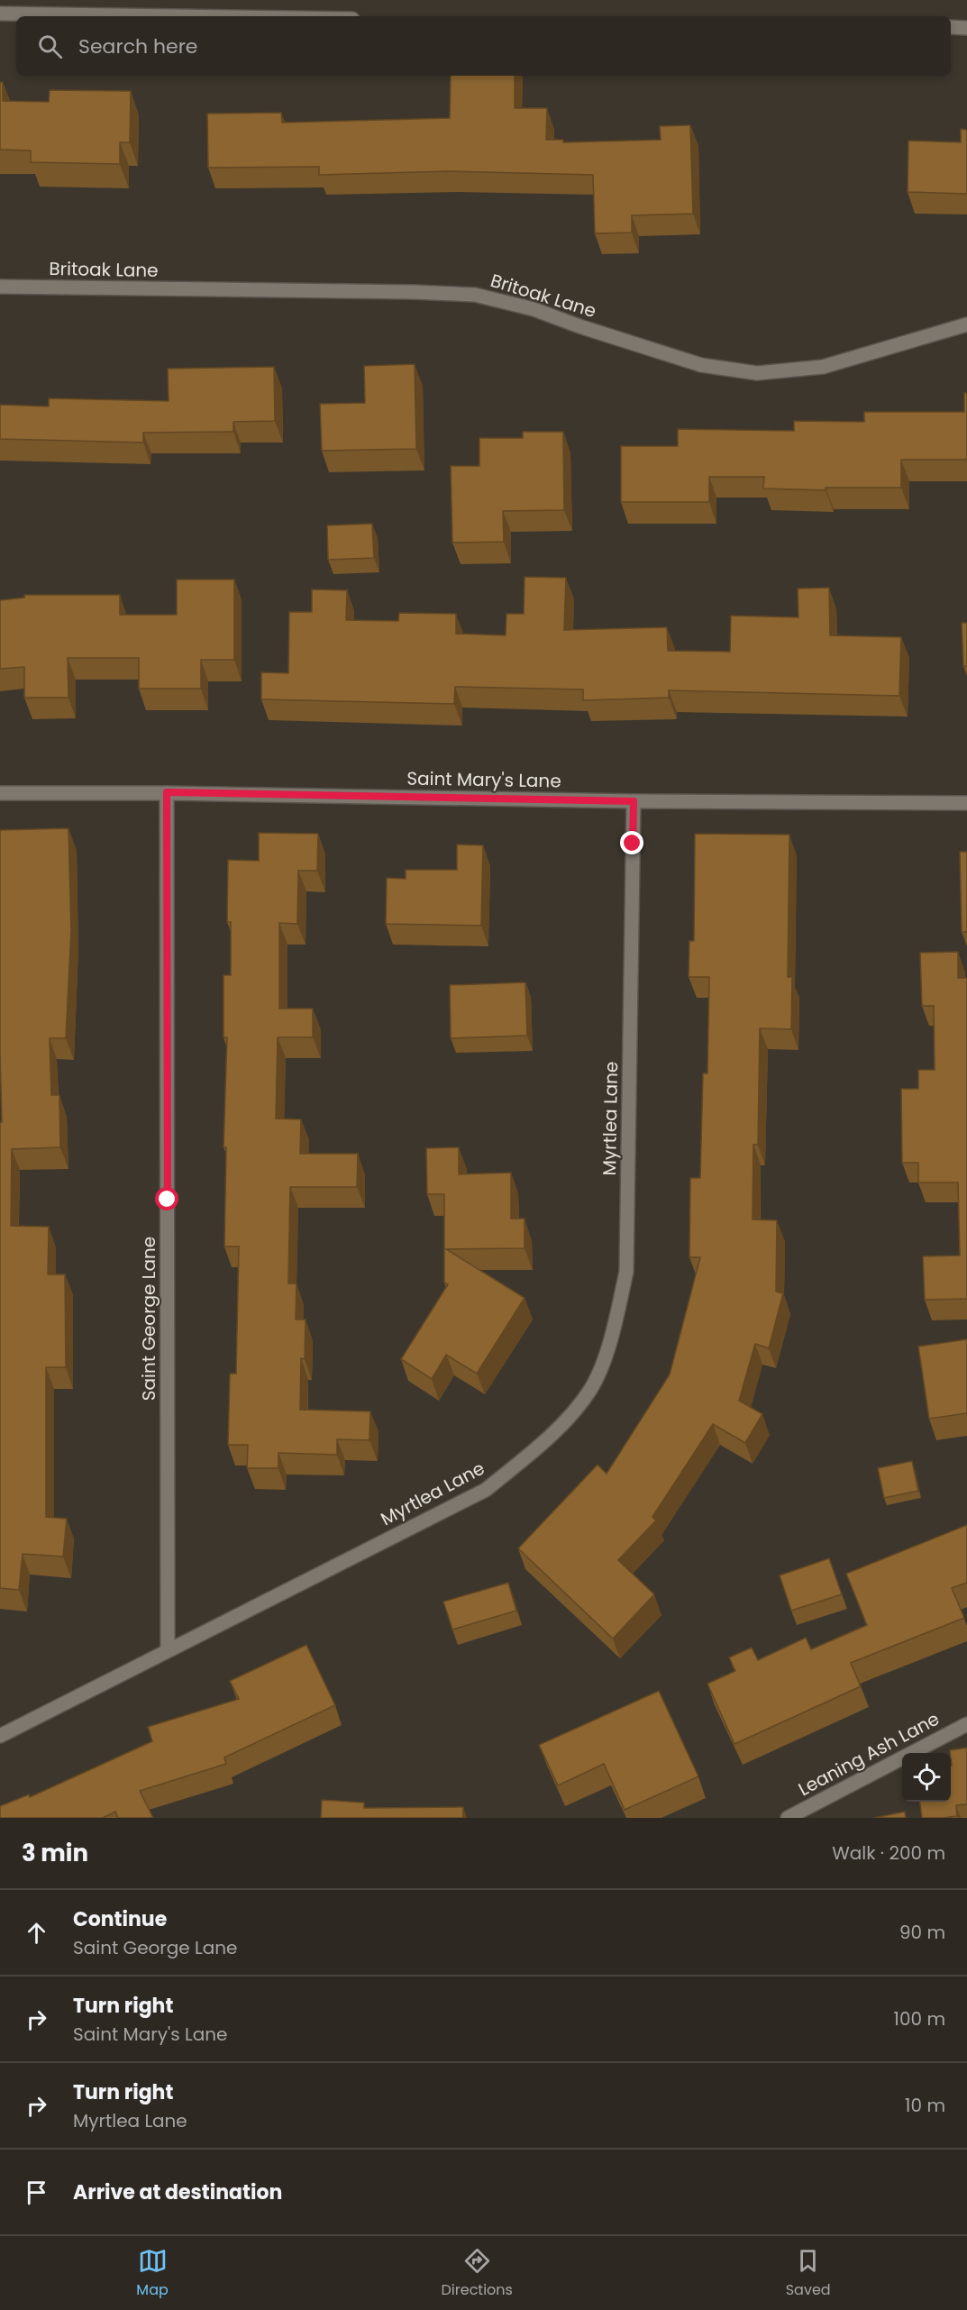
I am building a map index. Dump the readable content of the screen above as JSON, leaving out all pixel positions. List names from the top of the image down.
{
  "streets": {
    "street": [
      "Britoak Lane",
      "Saint Mary's Lane",
      "Myrtlea Lane",
      "Saint George Lane",
      "Leaning Ash Lane"
    ]
  },
  "crossings": [
    ["Saint Mary's Lane", "Myrtlea Lane"],
    ["Saint Mary's Lane", "Saint George Lane"],
    ["Myrtlea Lane", "Saint George Lane"]
  ],
  "page": {
    "search": "Search here",
    "heading": ["3 min", "Walk · 200 m"],
    "list": [
      ["Continue", "Saint George Lane", "90 m"],
      ["Turn right", "Saint Mary's Lane", "100 m"],
      ["Turn right", "Myrtlea Lane", "10 m"],
      "Arrive at destination"
    ],
    "nav": ["Map", "Directions", "Saved"]
  }
}
